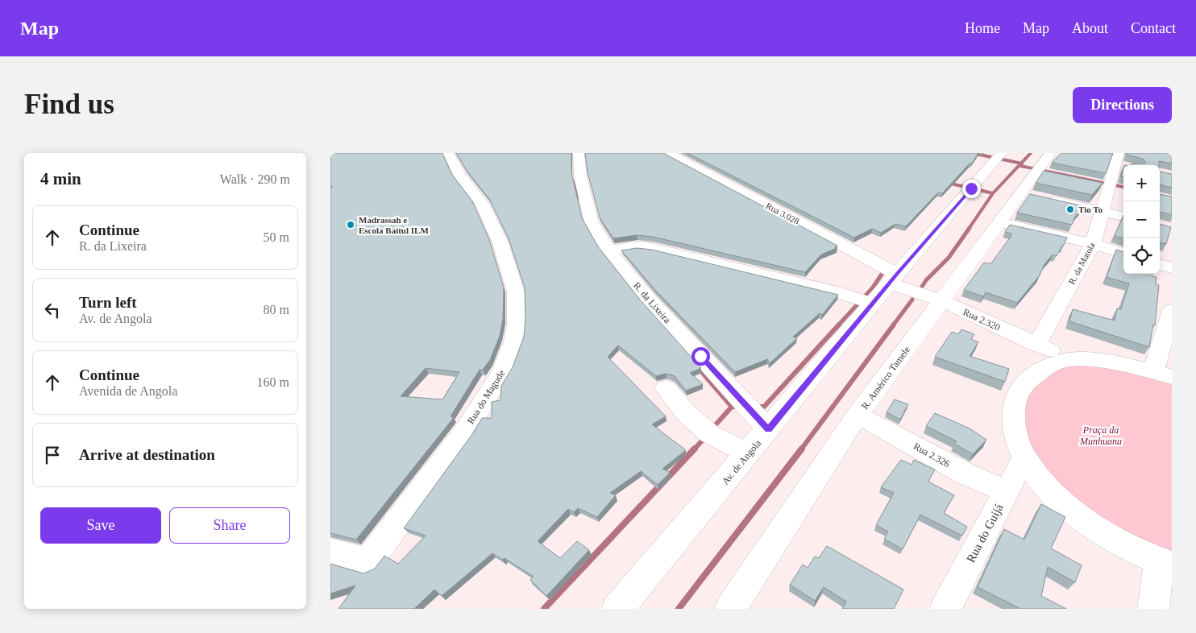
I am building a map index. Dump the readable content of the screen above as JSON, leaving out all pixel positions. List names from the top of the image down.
{
  "streets": {
    "street": [
      "Rua 3.028",
      "R. da Matola",
      "R. da Lixeira",
      "Rua 2.320",
      "R. Américo Tamele",
      "Rua do Magude",
      "Rua 2.326",
      "Av. de Angola",
      "Rua do Guijá"
    ]
  },
  "crossings": [
    ["Rua 3.028", "Rua 2.320"],
    ["Rua 3.028", "Av. de Angola"],
    ["R. da Matola", "Rua 2.320"],
    ["R. da Lixeira", "Av. de Angola"],
    ["Rua 2.320", "R. Américo Tamele"],
    ["Rua 2.320", "Av. de Angola"],
    ["R. Américo Tamele", "Rua 2.326"],
    ["Rua 2.326", "Rua do Guijá"]
  ],
  "parks": ["Praça da Munhuana"],
  "places": ["Tio To", "Madrassah e Escola Baitul ILM"],
  "page": {
    "header": "Map",
    "nav": [
      "Home",
      "Map",
      "About",
      "Contact"
    ],
    "buttons": [
      "Directions",
      ["Save", "Share"]
    ],
    "title": "Find us",
    "heading": ["4 min", "Walk · 290 m"],
    "map_buttons": ["+", "−"],
    "list": [
      ["Continue", "R. da Lixeira", "50 m"],
      ["Turn left", "Av. de Angola", "80 m"],
      ["Continue", "Avenida de Angola", "160 m"],
      "Arrive at destination"
    ]
  }
}
